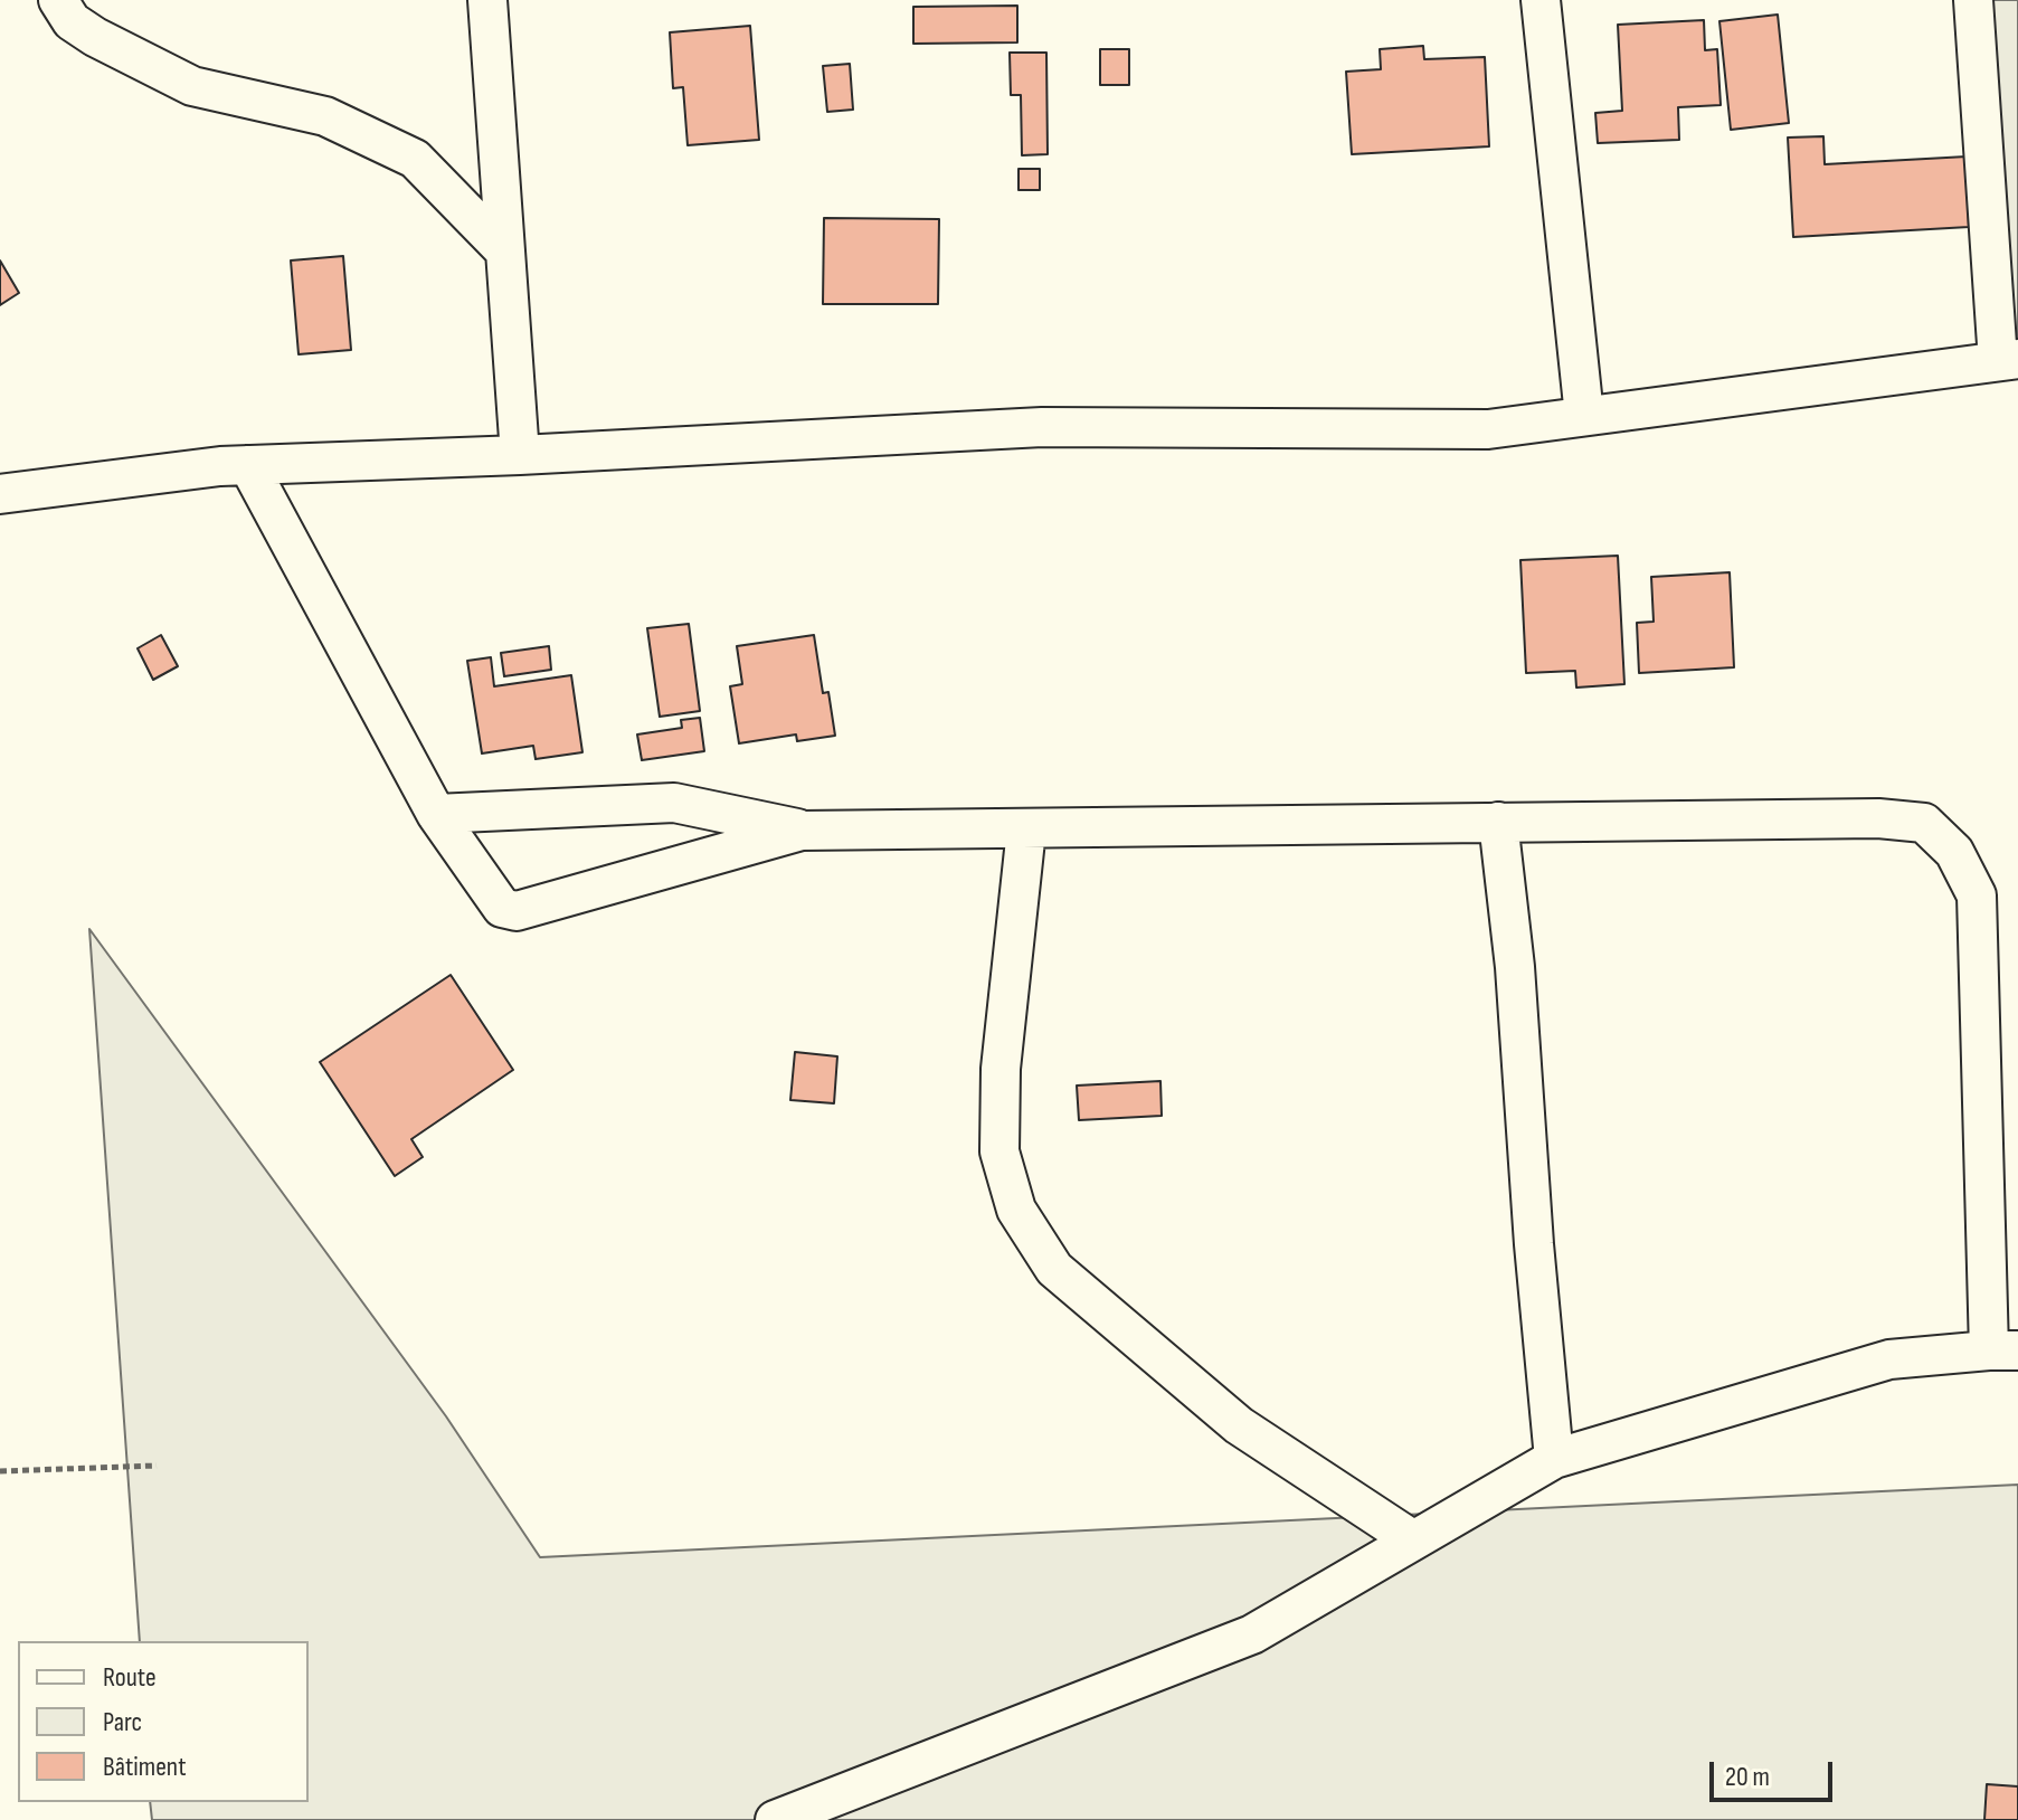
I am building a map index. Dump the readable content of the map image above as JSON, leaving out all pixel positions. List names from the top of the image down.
{
  "legend": ["Route", "Parc", "Bâtiment"],
  "scale_bar": "20 m"
}
